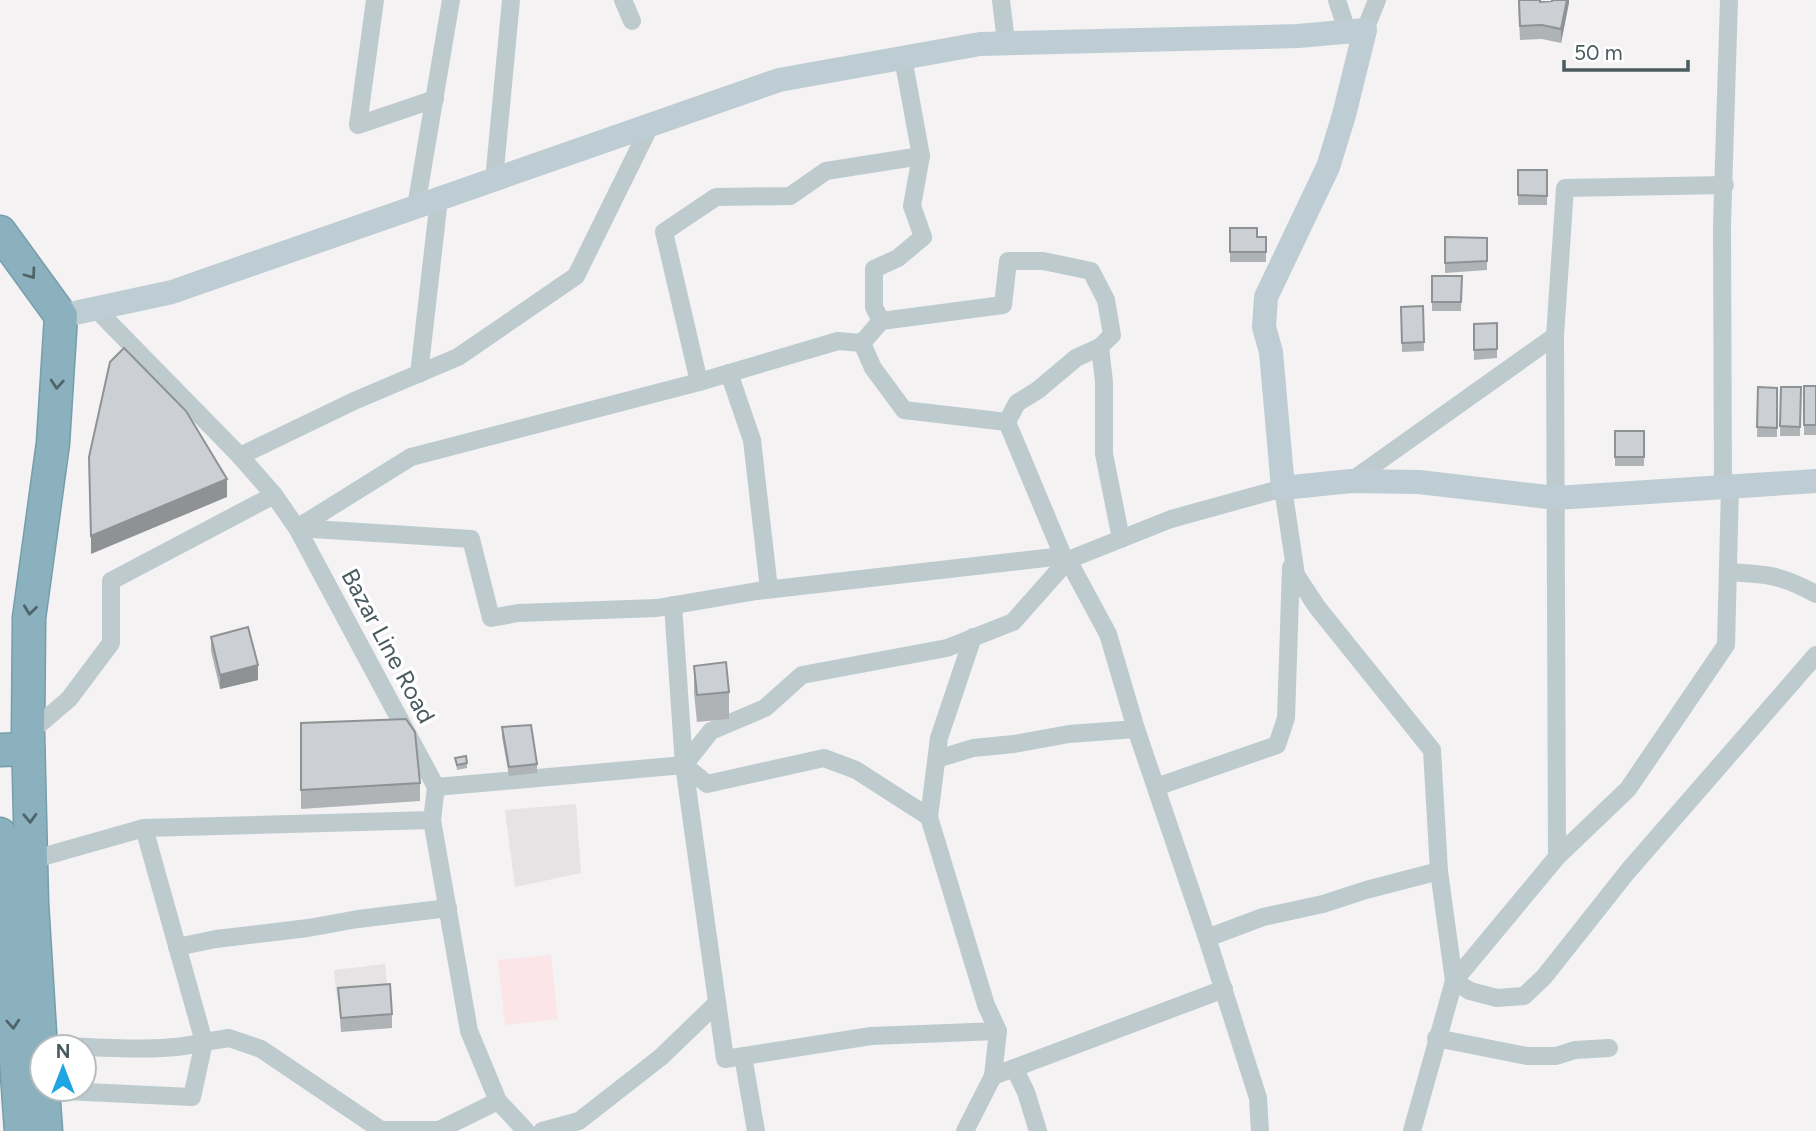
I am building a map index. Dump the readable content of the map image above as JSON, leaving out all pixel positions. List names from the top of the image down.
{
  "streets": {
    "street": ["Bazar Line Road"]
  },
  "scale_bar": "50 m",
  "north": "top"
}
